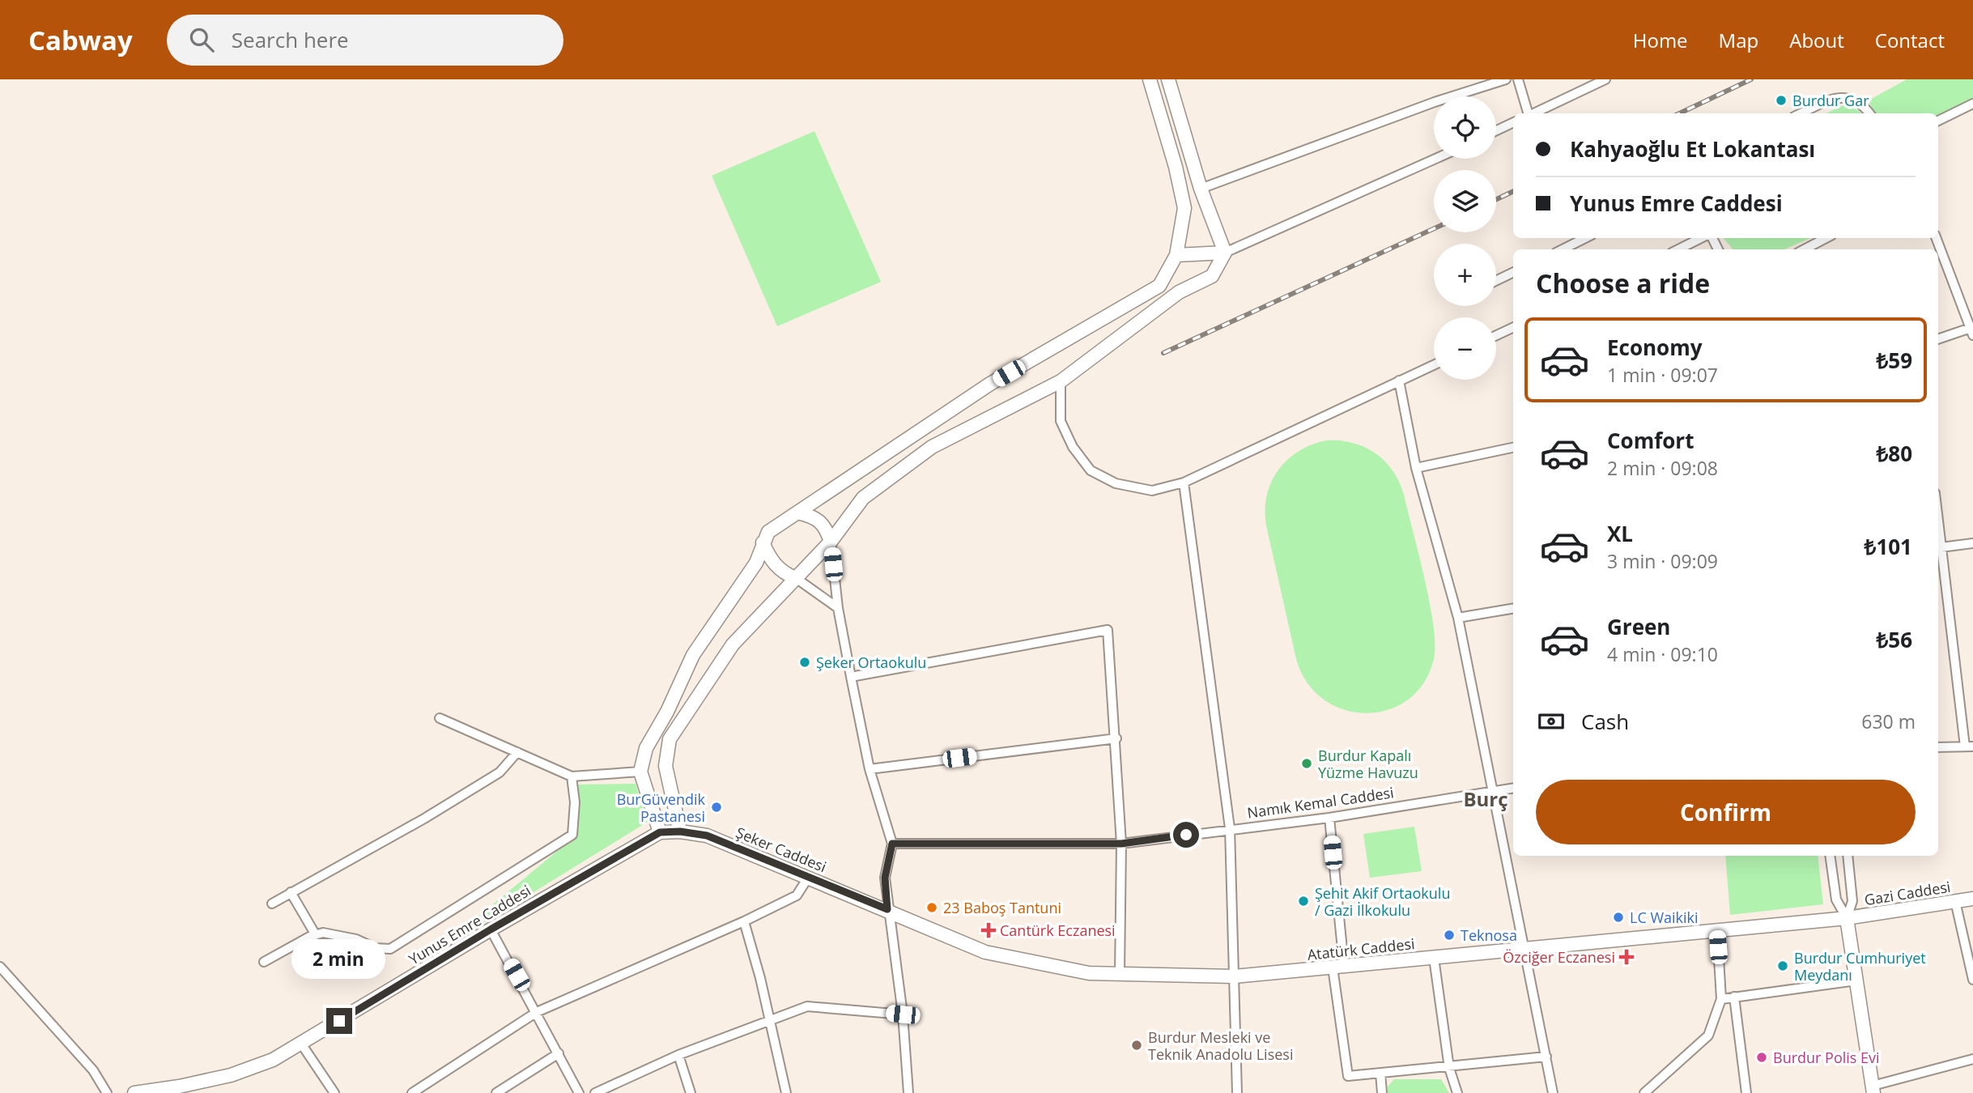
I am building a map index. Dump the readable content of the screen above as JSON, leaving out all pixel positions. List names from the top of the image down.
{
  "streets": {
    "main road": [
      "Şeker Caddesi",
      "Gazi Caddesi",
      "Yunus Emre Caddesi",
      "Atatürk Caddesi"
    ],
    "street": ["Namık Kemal Caddesi"]
  },
  "crossings": [
    ["Şeker Caddesi", "Yunus Emre Caddesi"],
    ["Şeker Caddesi", "Atatürk Caddesi"],
    ["Gazi Caddesi", "Atatürk Caddesi"]
  ],
  "districts": ["Burç"],
  "places": {
    "other": [
      "Burdur Gar",
      "Şeker Ortaokulu",
      "Burdur Kapalı Yüzme Havuzu",
      "BurGüvendik Pastanesi",
      "Şehit Akif Ortaokulu / Gazi İlkokulu",
      "23 Baboş Tantuni",
      "LC Waikiki",
      "Teknosa",
      "Burdur Cumhuriyet Meydanı",
      "Burdur Mesleki ve Teknik Anadolu Lisesi",
      "Burdur Polis Evi"
    ],
    "health": ["Cantürk Eczanesi", "Özciğer Eczanesi"]
  },
  "page": {
    "header": "Cabway",
    "search": "Search here",
    "nav": [
      "Home",
      "Map",
      "About",
      "Contact"
    ],
    "map_buttons": ["+", "−"],
    "banner": ["Kahyaoğlu Et Lokantası", "Yunus Emre Caddesi"],
    "heading": "Choose a ride",
    "list": [
      {
        "name": "Economy",
        "note": "1 min · 09:07",
        "value": "₺59"
      },
      {
        "name": "Comfort",
        "note": "2 min · 09:08",
        "value": "₺80"
      },
      {
        "name": "XL",
        "note": "3 min · 09:09",
        "value": "₺101"
      },
      {
        "name": "Green",
        "note": "4 min · 09:10",
        "value": "₺56"
      }
    ],
    "pay": ["Cash", "630 m"],
    "buttons": "Confirm",
    "bubble": "2 min"
  }
}
